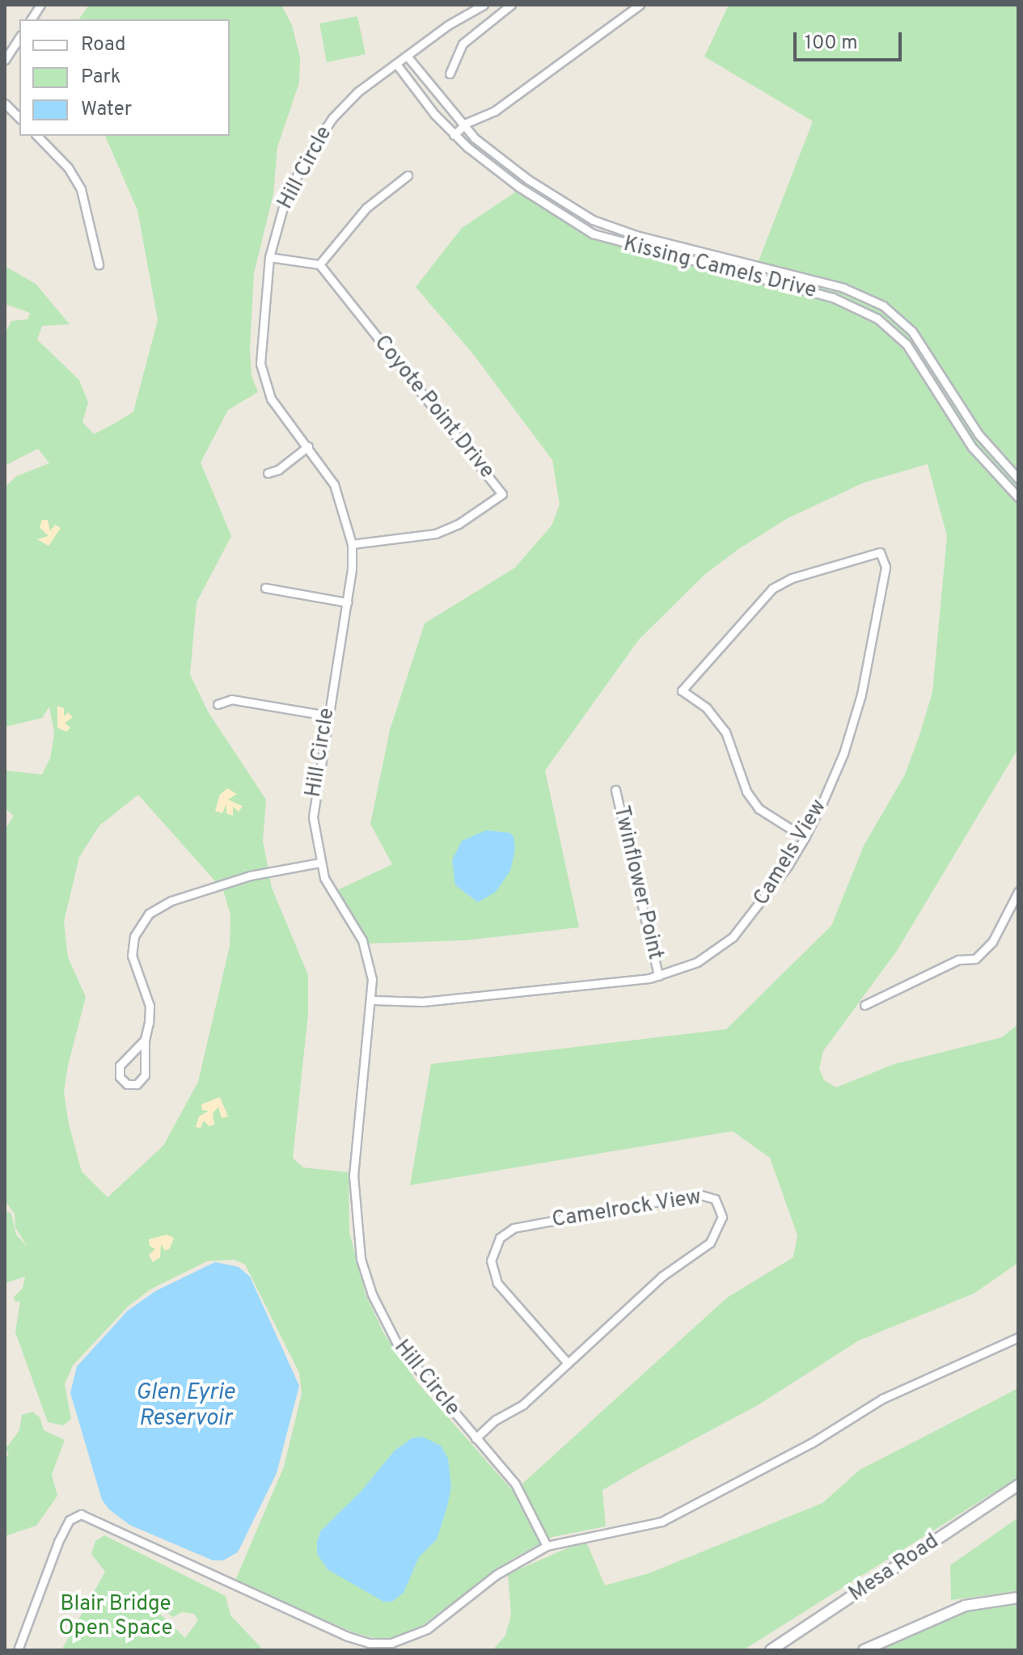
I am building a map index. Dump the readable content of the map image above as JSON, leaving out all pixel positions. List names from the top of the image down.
{
  "streets": {
    "main road": ["Mesa Road"],
    "street": [
      "Hill Circle",
      "Kissing Camels Drive",
      "Coyote Point Drive",
      "Camels View",
      "Twinflower Point",
      "Camelrock View"
    ]
  },
  "crossings": [
    ["Hill Circle", "Kissing Camels Drive"],
    ["Hill Circle", "Coyote Point Drive"],
    ["Hill Circle", "Camels View"],
    ["Hill Circle", "Camelrock View"],
    ["Camels View", "Twinflower Point"]
  ],
  "water": ["Glen Eyrie Reservoir"],
  "parks": ["Blair Bridge Open Space"],
  "legend": ["Road", "Park", "Water"],
  "scale_bar": "100 m"
}
